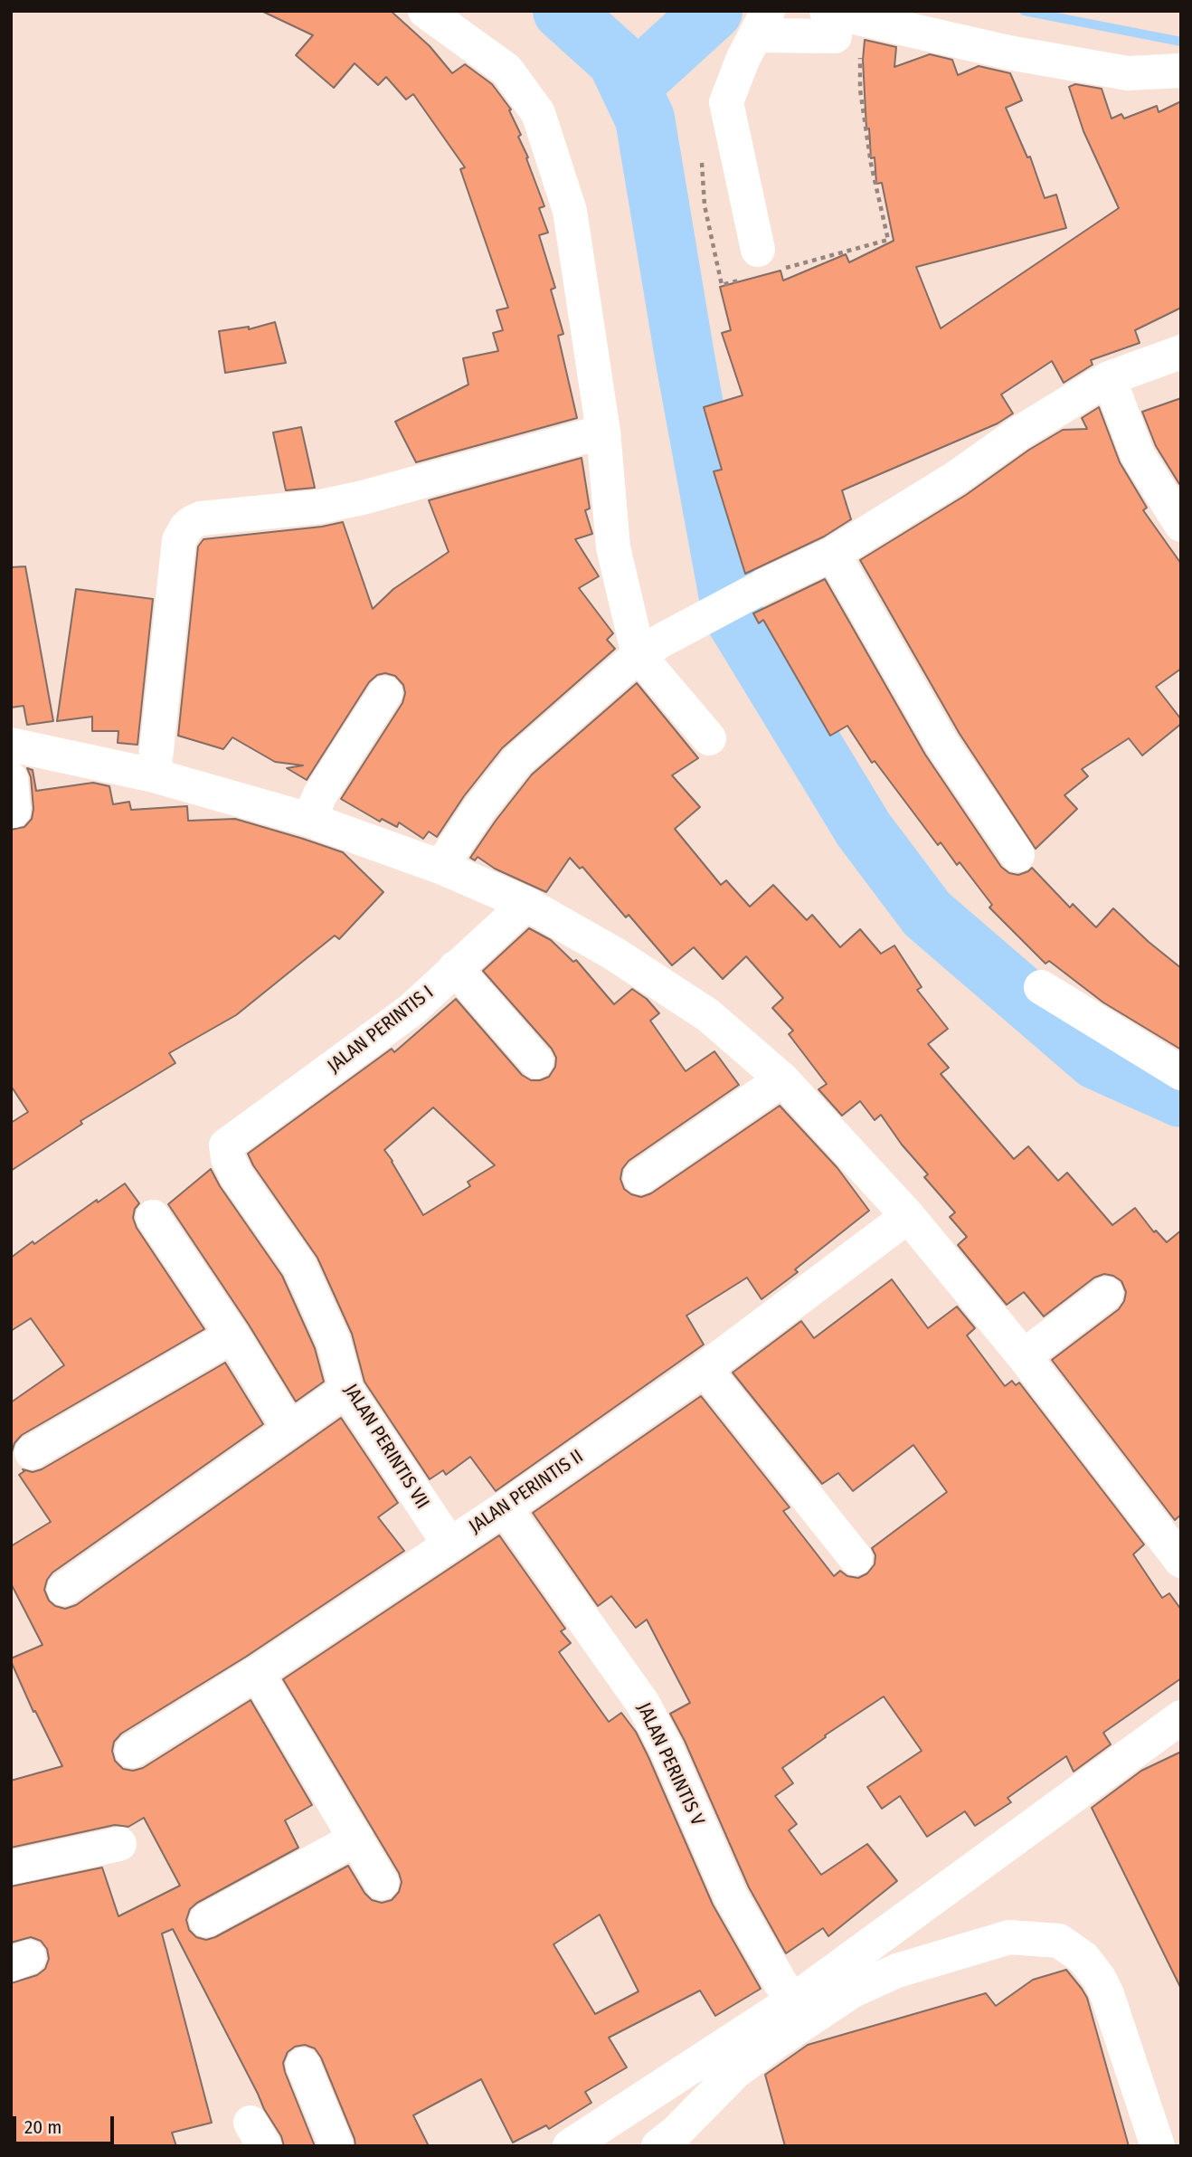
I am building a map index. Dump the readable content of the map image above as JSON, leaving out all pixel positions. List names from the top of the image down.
{
  "streets": {
    "street": [
      "JALAN PERINTIS I",
      "JALAN PERINTIS VII",
      "JALAN PERINTIS II",
      "JALAN PERINTIS V"
    ]
  },
  "crossings": [
    ["JALAN PERINTIS I", "JALAN PERINTIS VII"],
    ["JALAN PERINTIS VII", "JALAN PERINTIS II"],
    ["JALAN PERINTIS II", "JALAN PERINTIS V"]
  ],
  "scale_bar": "20 m"
}
